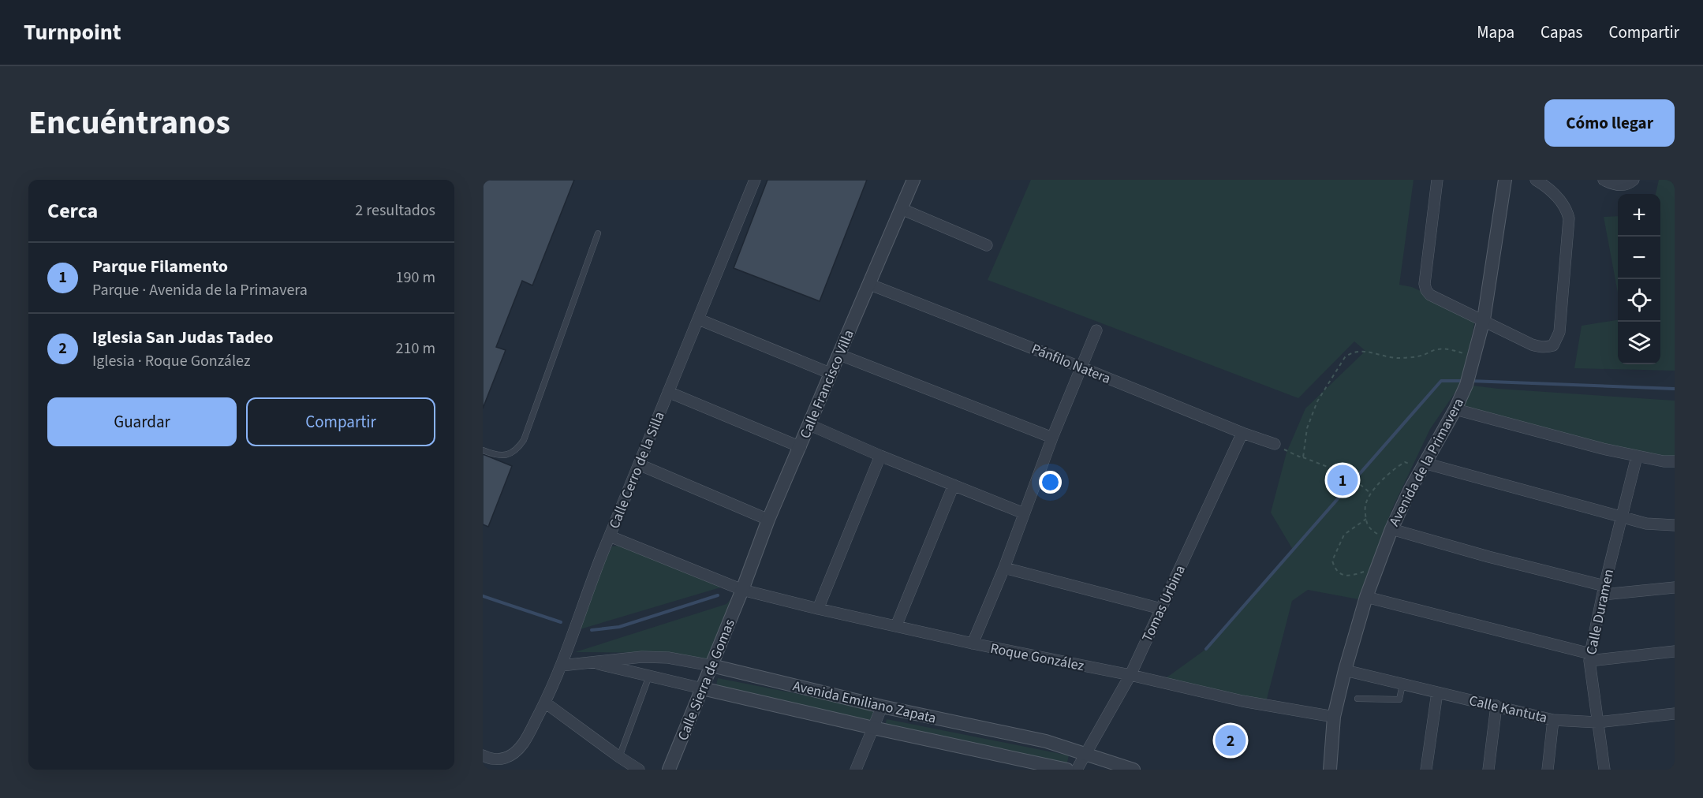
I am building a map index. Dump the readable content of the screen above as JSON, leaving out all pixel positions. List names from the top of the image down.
{
  "streets": {
    "street": [
      "Pánfilo Natera",
      "Calle Francisco Villa",
      "Avenida de la Primavera",
      "Calle Cerro de la Silla",
      "Tomas Urbina",
      "Calle Duramen",
      "Roque González",
      "Calle Sierra de Gomas",
      "Avenida Emiliano Zapata",
      "Calle Kantuta"
    ]
  },
  "crossings": [
    ["Pánfilo Natera", "Calle Francisco Villa"],
    ["Pánfilo Natera", "Tomas Urbina"],
    ["Calle Francisco Villa", "Roque González"],
    ["Calle Francisco Villa", "Calle Sierra de Gomas"],
    ["Avenida de la Primavera", "Roque González"],
    ["Avenida de la Primavera", "Calle Kantuta"],
    ["Calle Cerro de la Silla", "Roque González"],
    ["Calle Cerro de la Silla", "Avenida Emiliano Zapata"],
    ["Tomas Urbina", "Roque González"],
    ["Tomas Urbina", "Avenida Emiliano Zapata"],
    ["Calle Duramen", "Calle Kantuta"],
    ["Roque González", "Calle Sierra de Gomas"],
    ["Calle Sierra de Gomas", "Avenida Emiliano Zapata"]
  ],
  "page": {
    "header": "Turnpoint",
    "nav": ["Mapa", "Capas", "Compartir"],
    "title": "Encuéntranos",
    "buttons": [
      "Cómo llegar",
      ["Guardar", "Compartir"]
    ],
    "heading": ["Cerca", "2 resultados"],
    "map_buttons": ["+", "−"],
    "list": [
      {
        "mark": "1",
        "name": "Parque Filamento",
        "note": "Parque · Avenida de la Primavera",
        "value": "190 m"
      },
      {
        "mark": "2",
        "name": "Iglesia San Judas Tadeo",
        "note": "Iglesia · Roque González",
        "value": "210 m"
      }
    ],
    "pins": ["1", "2"]
  }
}
